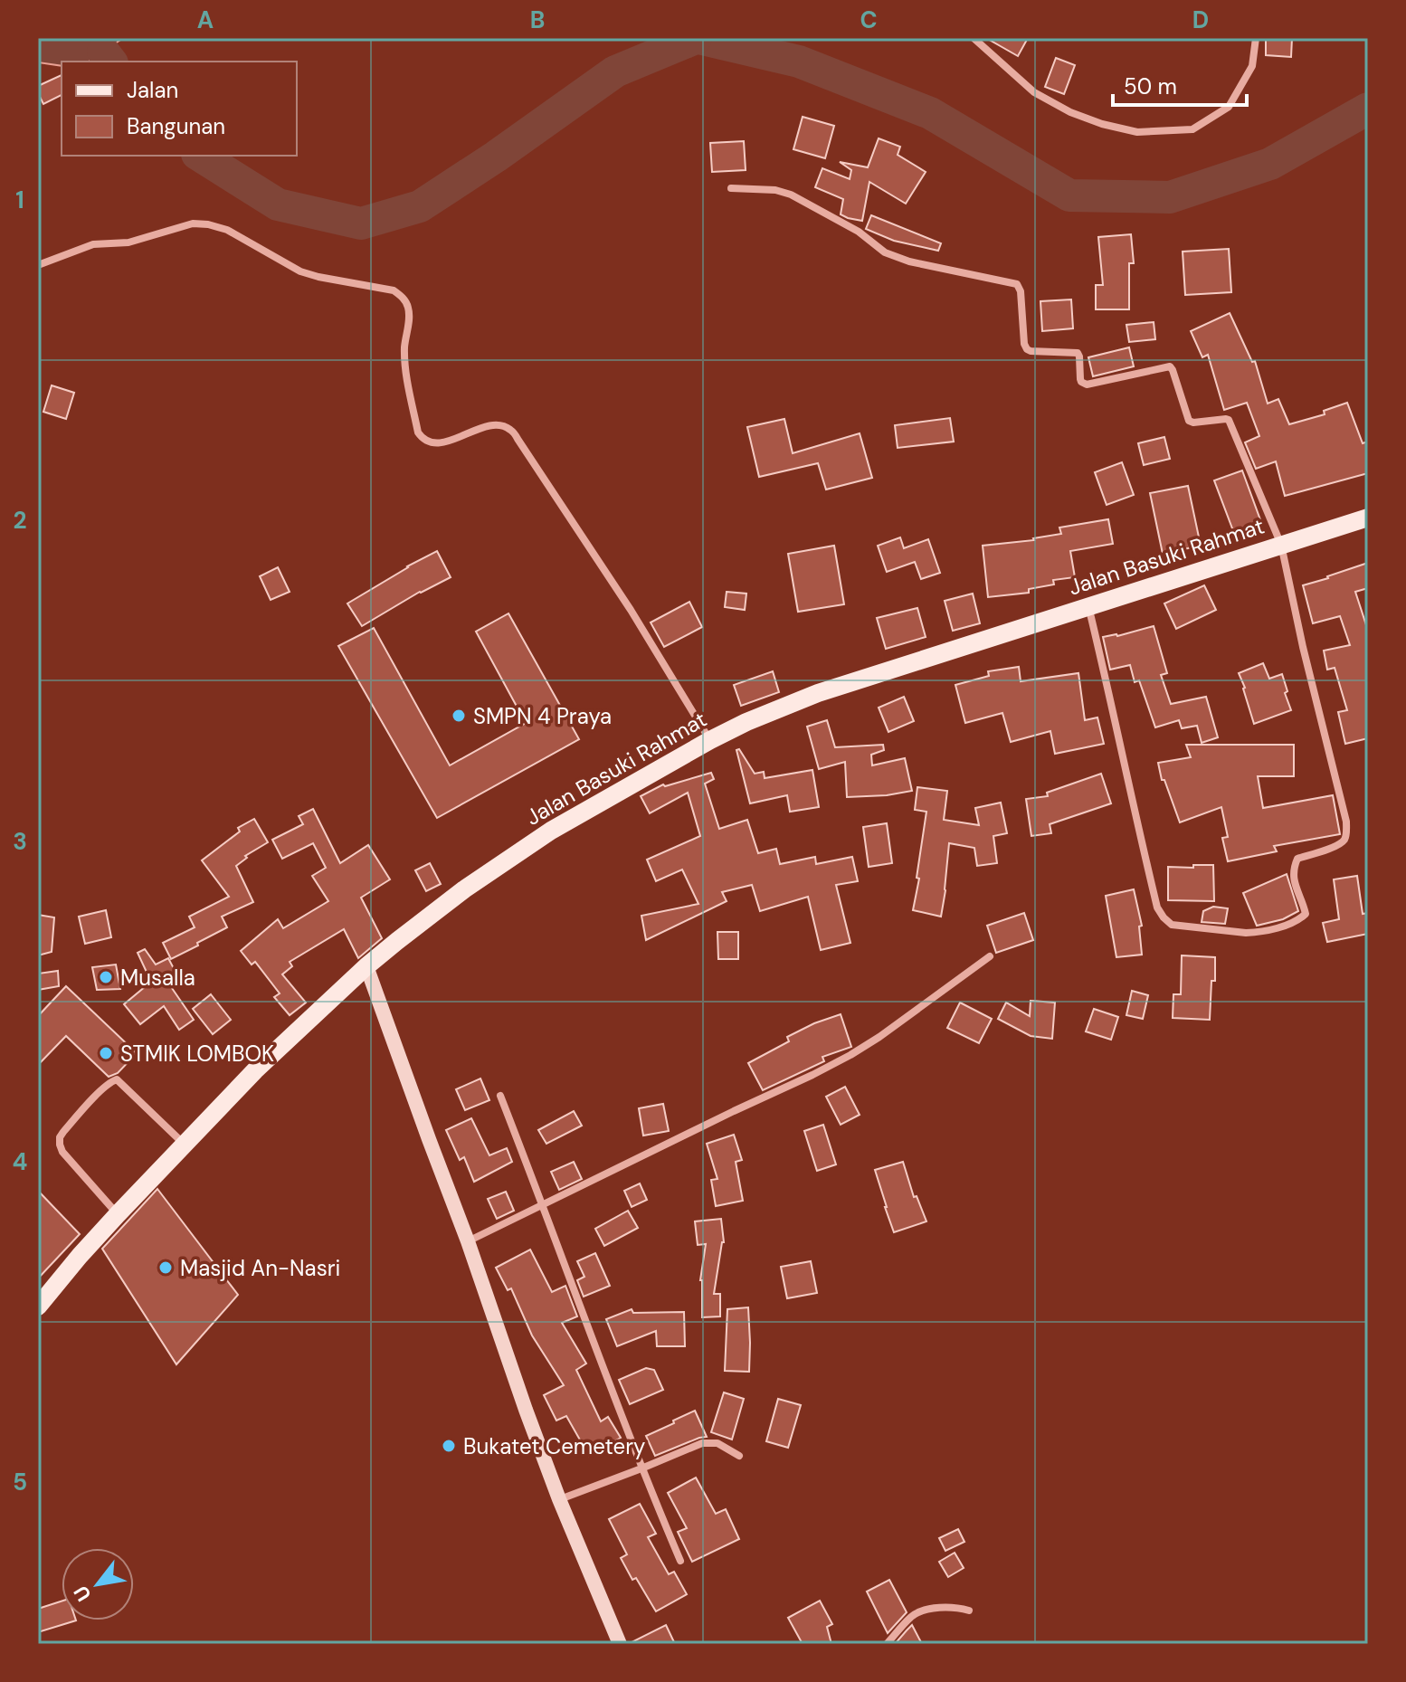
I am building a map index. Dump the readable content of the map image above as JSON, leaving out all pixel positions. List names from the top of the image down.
{
  "streets": {
    "main road": ["Jalan Basuki Rahmat"]
  },
  "places": [
    "SMPN 4 Praya",
    "Musalla",
    "STMIK LOMBOK",
    "Masjid An-Nasri",
    "Bukatet Cemetery"
  ],
  "legend": ["Jalan", "Bangunan"],
  "scale_bar": "50 m",
  "north": "bottom left",
  "grid": {
    "columns": [
      "A",
      "B",
      "C",
      "D"
    ],
    "rows": [
      "1",
      "2",
      "3",
      "4",
      "5"
    ]
  }
}
